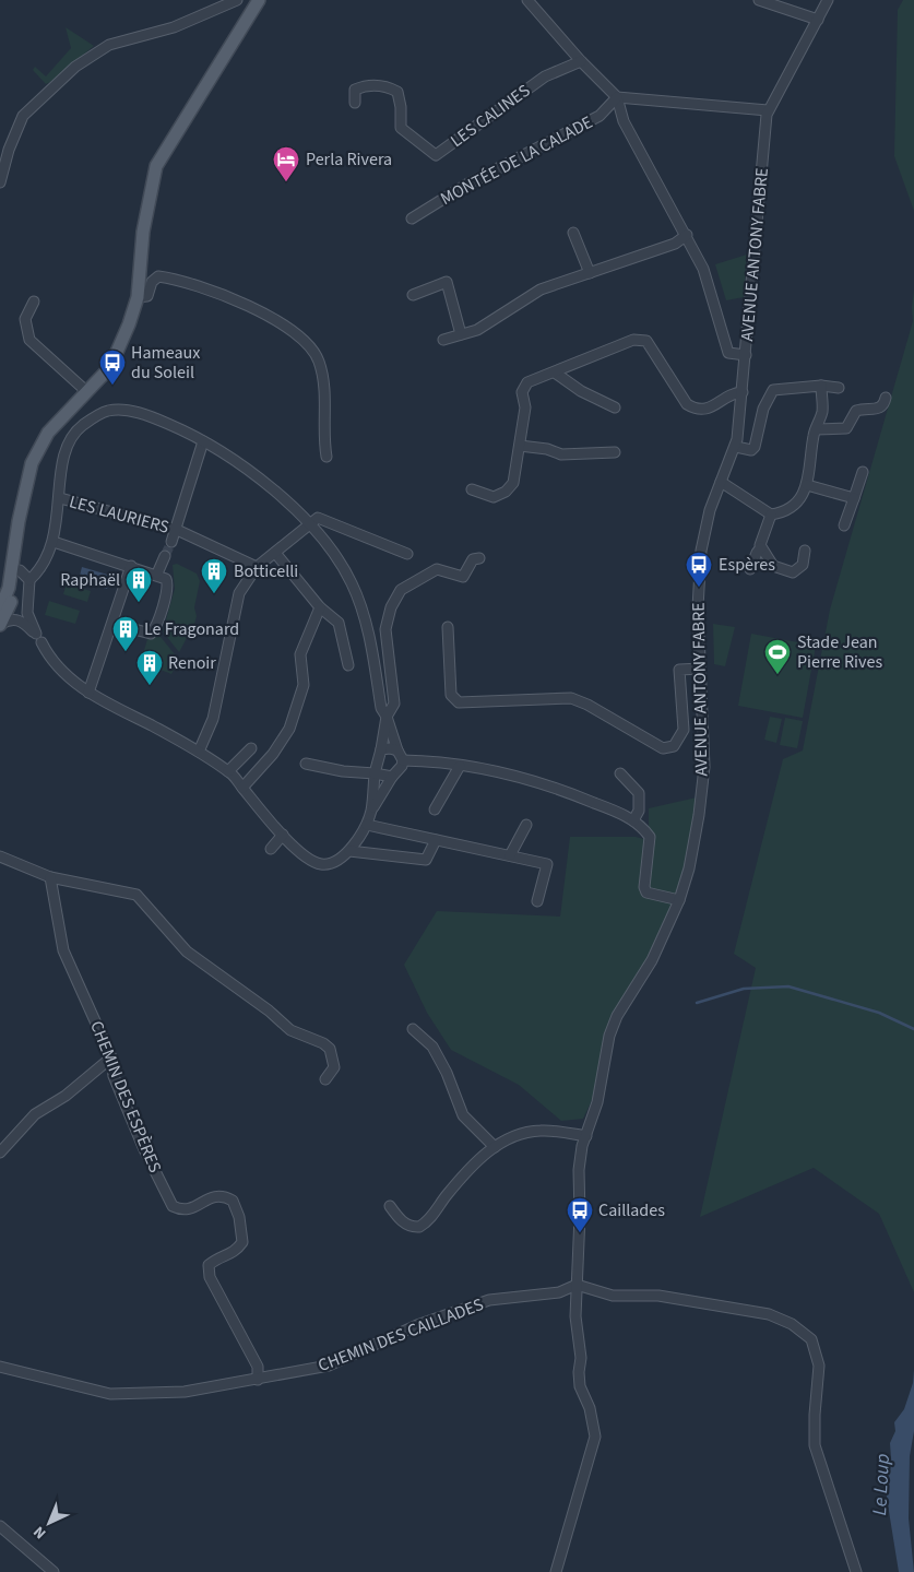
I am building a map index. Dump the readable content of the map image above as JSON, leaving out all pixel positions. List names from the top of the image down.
{
  "streets": {
    "street": [
      "LES CALINES",
      "MONTÉE DE LA CALADE",
      "AVENUE ANTONY FABRE",
      "LES LAURIERS",
      "CHEMIN DES ESPÈRES",
      "CHEMIN DES CAILLADES"
    ]
  },
  "crossings": [
    ["AVENUE ANTONY FABRE", "CHEMIN DES CAILLADES"],
    ["CHEMIN DES ESPÈRES", "CHEMIN DES CAILLADES"]
  ],
  "water": ["Le Loup"],
  "places": {
    "hotel": ["Perla Rivera"],
    "bus stop": ["Hameaux du Soleil", "Espères", "Caillades"],
    "building": [
      "Botticelli",
      "Raphaël",
      "Le Fragonard",
      "Renoir"
    ],
    "sports": ["Stade Jean Pierre Rives"]
  },
  "north": "bottom left"
}
